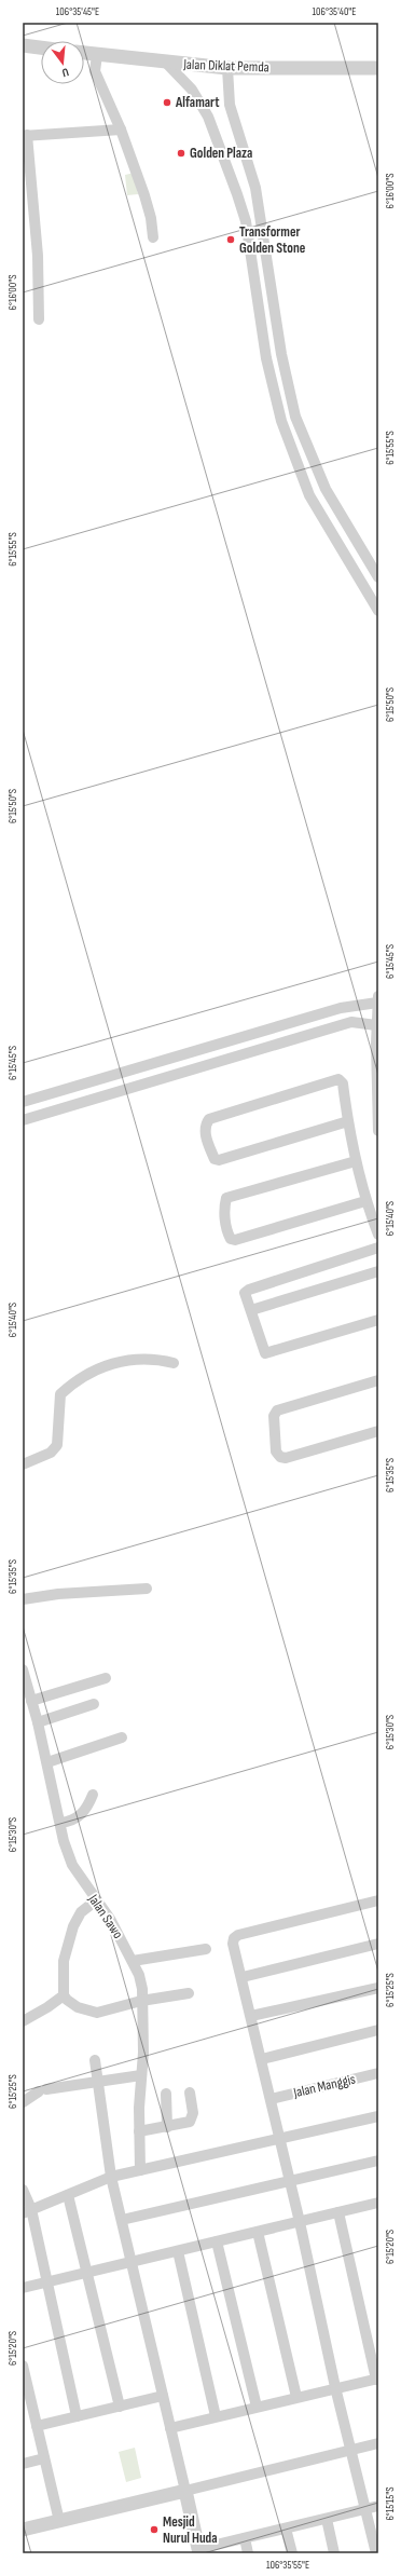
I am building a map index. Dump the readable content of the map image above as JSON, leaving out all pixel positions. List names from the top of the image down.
{
  "streets": {
    "street": ["Jalan Diklat Pemda", "Jalan Sawo", "Jalan Manggis"]
  },
  "places": [
    "Alfamart",
    "Golden Plaza",
    "Transformer Golden Stone",
    "Mesjid Nurul Huda"
  ],
  "north": "bottom",
  "coordinates": [
    "106°35'45\"E",
    "106°35'40\"E",
    "6°16'00\"S",
    "6°15'55\"S",
    "6°15'50\"S",
    "6°15'45\"S",
    "6°15'40\"S",
    "6°15'35\"S",
    "6°15'30\"S",
    "6°15'25\"S",
    "6°15'20\"S",
    "6°15'15\"S",
    "106°35'55\"E"
  ]
}
